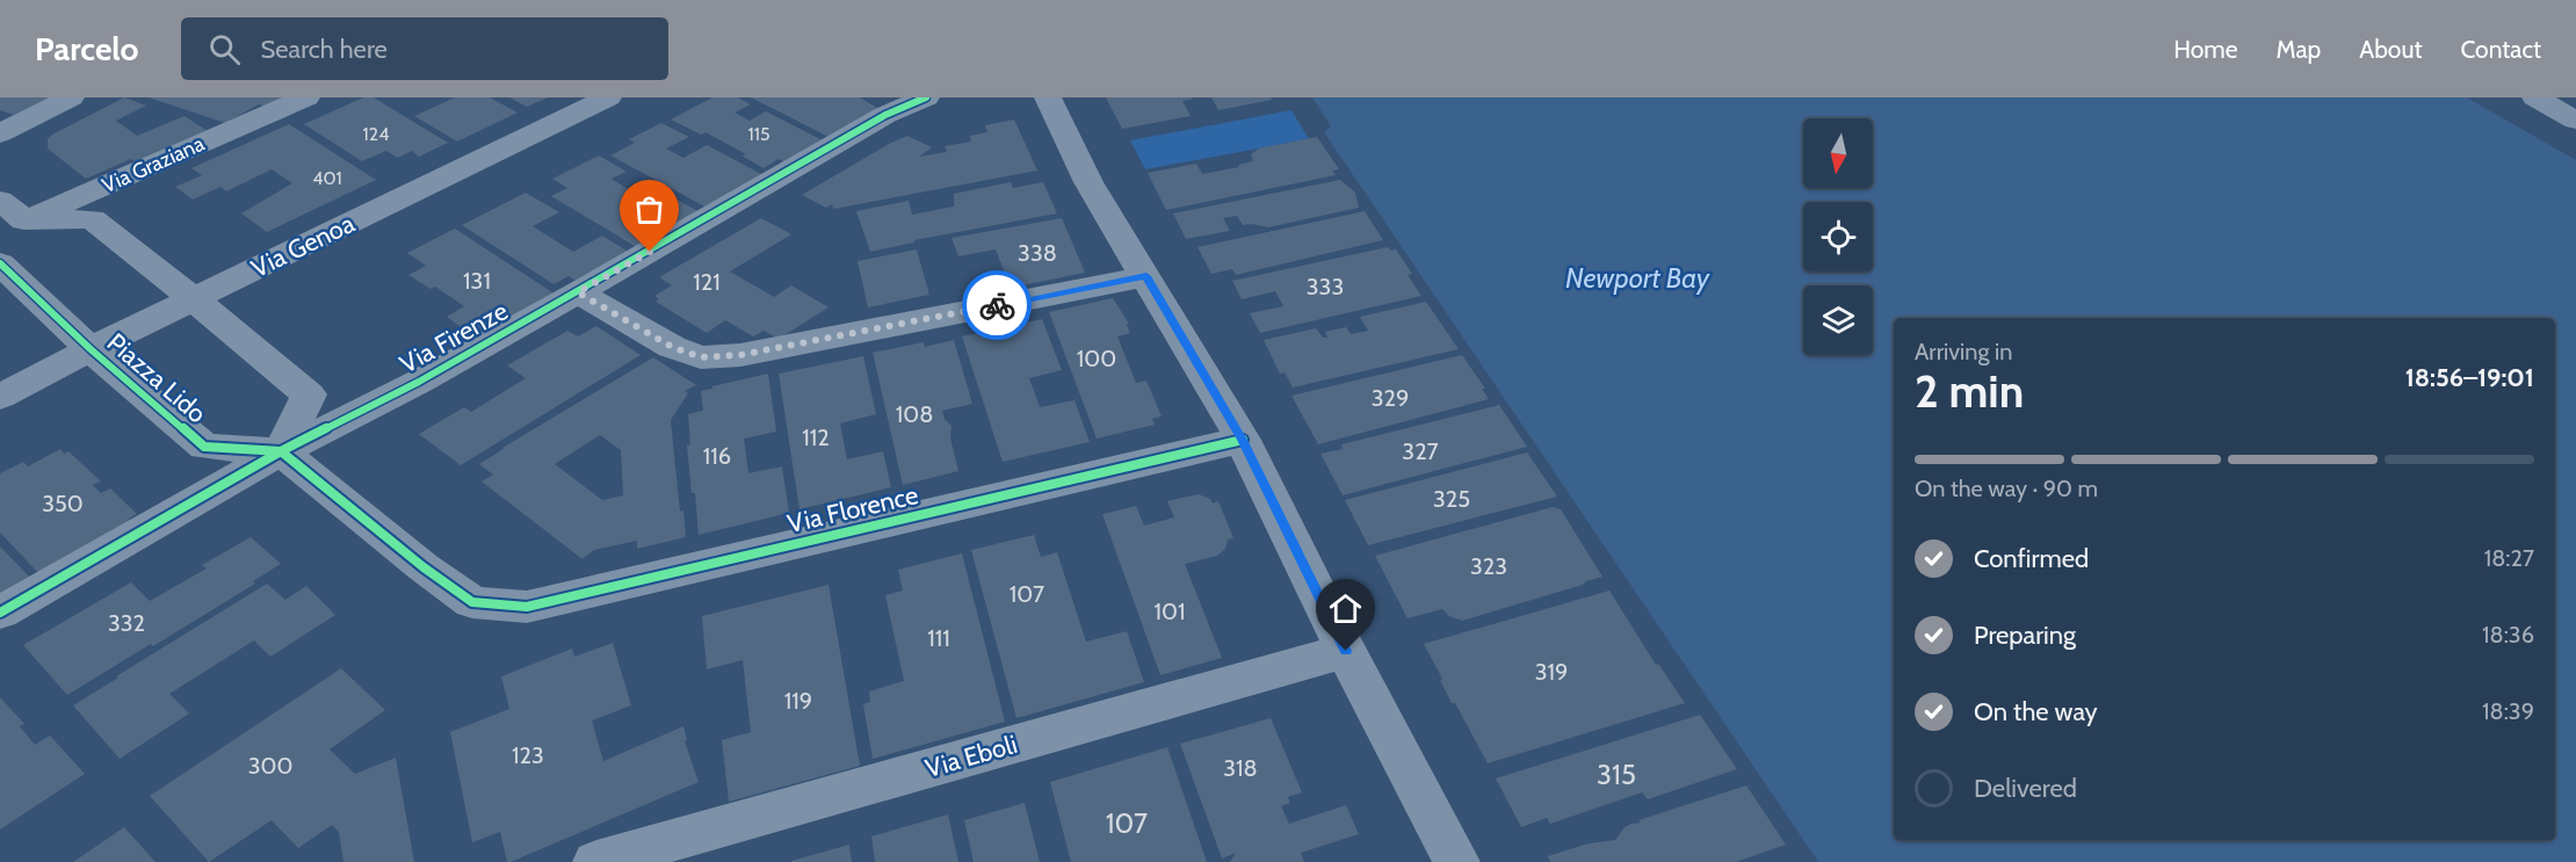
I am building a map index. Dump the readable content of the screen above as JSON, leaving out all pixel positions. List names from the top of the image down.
{
  "streets": {
    "street": [
      "Via Graziana",
      "Via Genoa",
      "Via Firenze",
      "Piazza Lido",
      "Via Florence",
      "Via Eboli"
    ]
  },
  "crossings": [
    ["Via Genoa", "Piazza Lido"],
    ["Via Firenze", "Piazza Lido"],
    ["Via Firenze", "Via Florence"],
    ["Piazza Lido", "Via Florence"]
  ],
  "water": ["Newport Bay"],
  "house_numbers": [
    "124",
    "115",
    "401",
    "338",
    "131",
    "121",
    "333",
    "100",
    "329",
    "108",
    "112",
    "327",
    "116",
    "325",
    "350",
    "323",
    "107",
    "101",
    "332",
    "111",
    "319",
    "119",
    "123",
    "300",
    "318",
    "315",
    "107"
  ],
  "north": "bottom",
  "page": {
    "header": "Parcelo",
    "search": "Search here",
    "nav": [
      "Home",
      "Map",
      "About",
      "Contact"
    ],
    "heading": ["2 min", "Arriving in", "18:56–19:01"],
    "bar": "On the way · 90 m",
    "list": [
      ["Confirmed", "18:27"],
      ["Preparing", "18:36"],
      ["On the way", "18:39"],
      "Delivered"
    ]
  }
}
